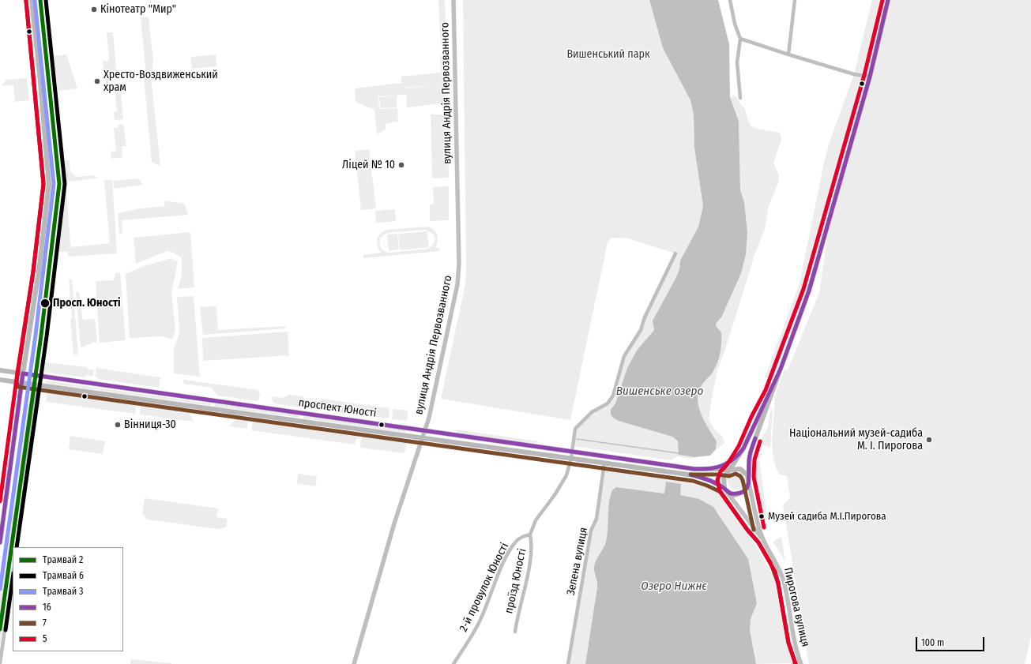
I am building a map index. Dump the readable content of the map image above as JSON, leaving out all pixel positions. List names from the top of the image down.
{
  "streets": {
    "main road": ["проспект Юності"],
    "street": [
      "вулиця Андрія Первозванного",
      "Зелена вулиця",
      "проїзд Юності",
      "2-й провулок Юності",
      "Пирогова вулиця"
    ]
  },
  "crossings": [
    ["вулиця Андрія Первозванного", "проспект Юності"],
    ["проспект Юності", "Зелена вулиця"],
    ["проспект Юності", "Пирогова вулиця"],
    ["проїзд Юності", "2-й провулок Юності"]
  ],
  "water": ["Вишенське озеро", "Озеро Нижнє"],
  "parks": ["Вишенський парк"],
  "places": [
    "Кінотеатр \"Мир\"",
    "Хресто-Воздвиженський храм",
    "Ліцей № 10",
    "Просп. Юності",
    "Вінниця-30",
    "Національний музей-садиба М. І. Пирогова",
    "Музей садиба М.І.Пирогова"
  ],
  "lines": [
    "tram line 2",
    "tram line 6",
    "transit line 16",
    "transit line 5",
    "tram line 3",
    "transit line 7"
  ],
  "legend": [
    "Трамвай 2",
    "Трамвай 6",
    "Трамвай 3",
    "16",
    "7",
    "5"
  ],
  "scale_bar": "100 m"
}
